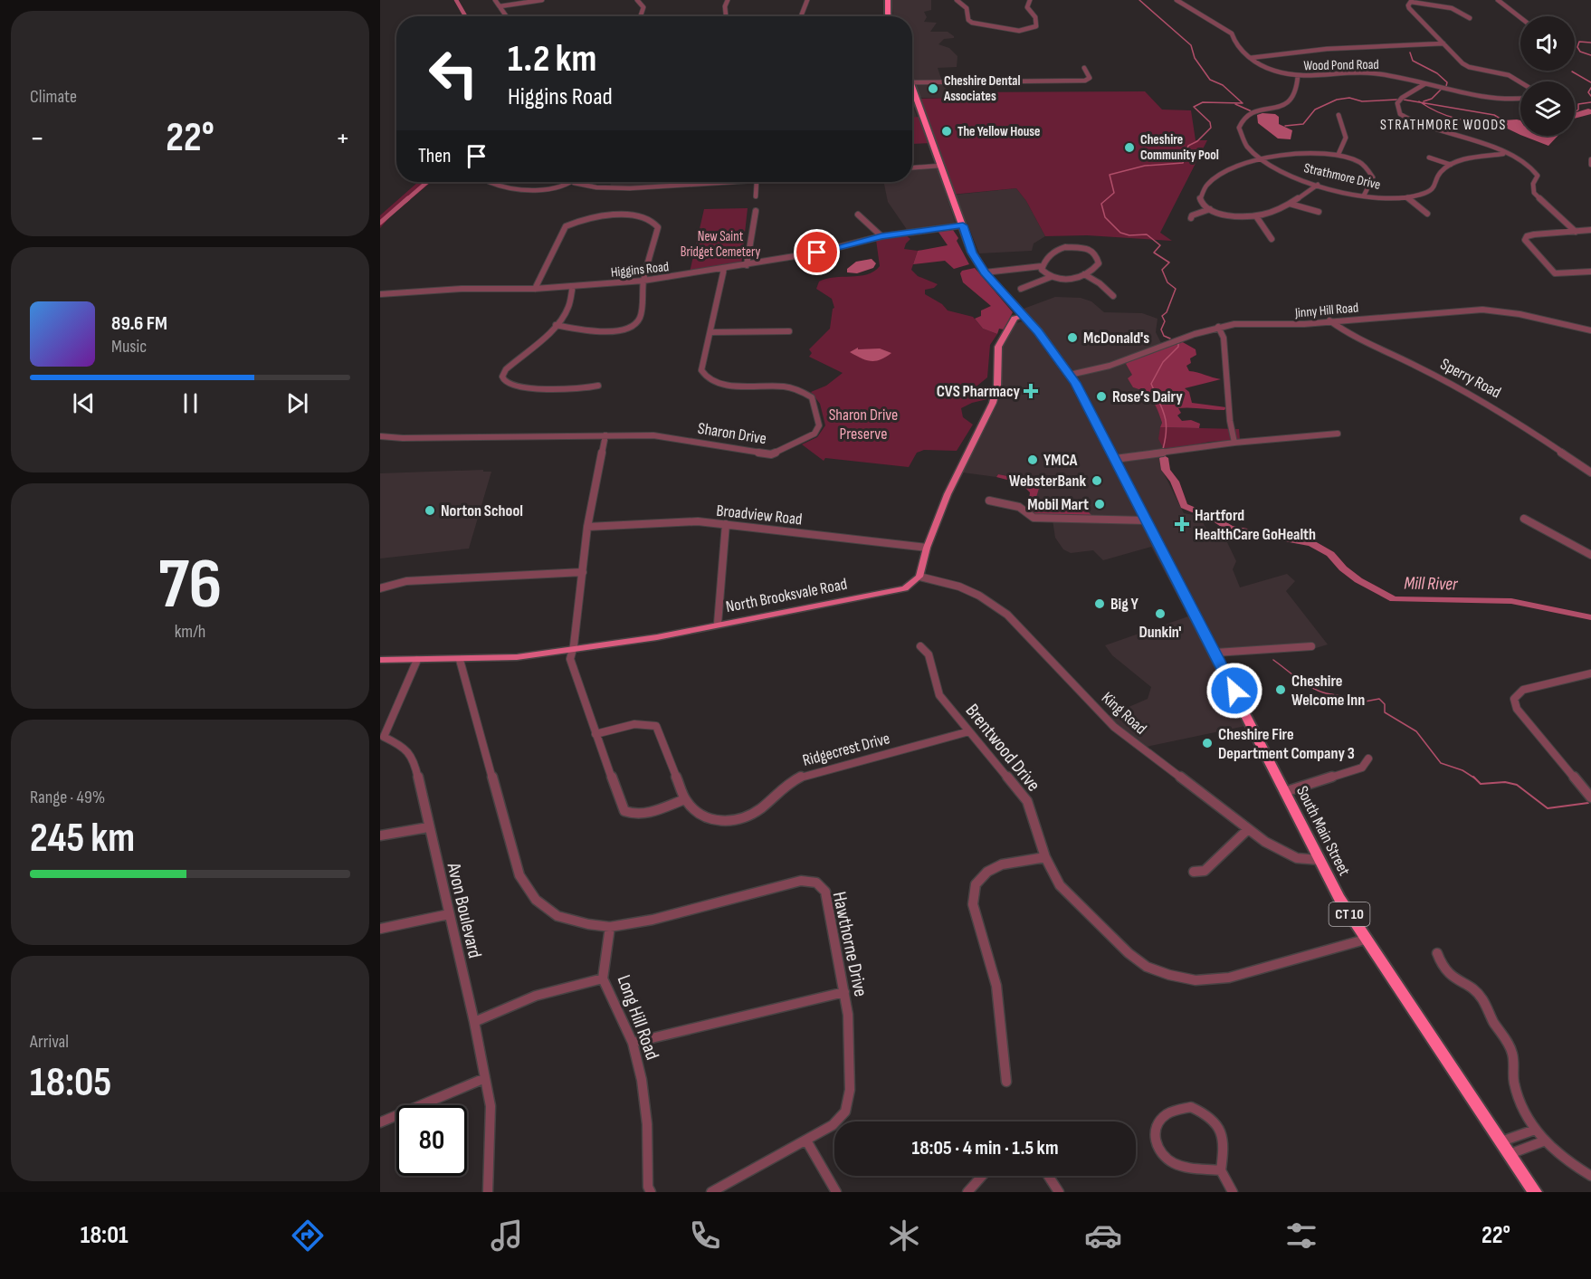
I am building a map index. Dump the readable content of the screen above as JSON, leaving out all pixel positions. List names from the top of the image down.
{
  "streets": {
    "highway": ["South Main Street", "CT 10"],
    "main road": ["North Brooksvale Road"],
    "street": [
      "Wood Pond Road",
      "Strathmore Drive",
      "Higgins Road",
      "Jinny Hill Road",
      "Sperry Road",
      "Sharon Drive",
      "Broadview Road",
      "King Road",
      "Brentwood Drive",
      "Ridgecrest Drive",
      "Avon Boulevard",
      "Hawthorne Drive",
      "Long Hill Road"
    ]
  },
  "crossings": [
    ["Wood Pond Road", "Strathmore Drive"],
    ["Higgins Road", "Sharon Drive"],
    ["Higgins Road", "South Main Street"],
    ["Jinny Hill Road", "Sperry Road"],
    ["Jinny Hill Road", "South Main Street"],
    ["North Brooksvale Road", "King Road"],
    ["North Brooksvale Road", "Avon Boulevard"],
    ["King Road", "South Main Street"],
    ["Brentwood Drive", "Ridgecrest Drive"],
    ["Brentwood Drive", "South Main Street"],
    ["Hawthorne Drive", "Long Hill Road"]
  ],
  "districts": ["STRATHMORE WOODS"],
  "water": ["Mill River"],
  "parks": ["New Saint Bridget Cemetery", "Sharon Drive Preserve"],
  "places": {
    "other": [
      "Cheshire Dental Associates",
      "The Yellow House",
      "Cheshire Community Pool",
      "McDonald's",
      "Rose’s Dairy",
      "YMCA",
      "WebsterBank",
      "Mobil Mart",
      "Norton School",
      "Big Y",
      "Dunkin'",
      "Cheshire Welcome Inn",
      "Cheshire Fire Department Company 3"
    ],
    "health": ["CVS Pharmacy", "Hartford HealthCare GoHealth"]
  },
  "page": {
    "tile": [
      "Climate",
      ["76", "km/h"],
      ["Range · 49%", "245 km"],
      ["Arrival", "18:05"]
    ],
    "turn": ["1.2 km", "Higgins Road"],
    "heat": ["−", "22°", "+"],
    "then": "Then",
    "song": ["89.6 FM", "Music"],
    "limit": "80",
    "trip": "18:05 · 4 min · 1.5 km",
    "tabs": ["18:01", "22°"]
  }
}
